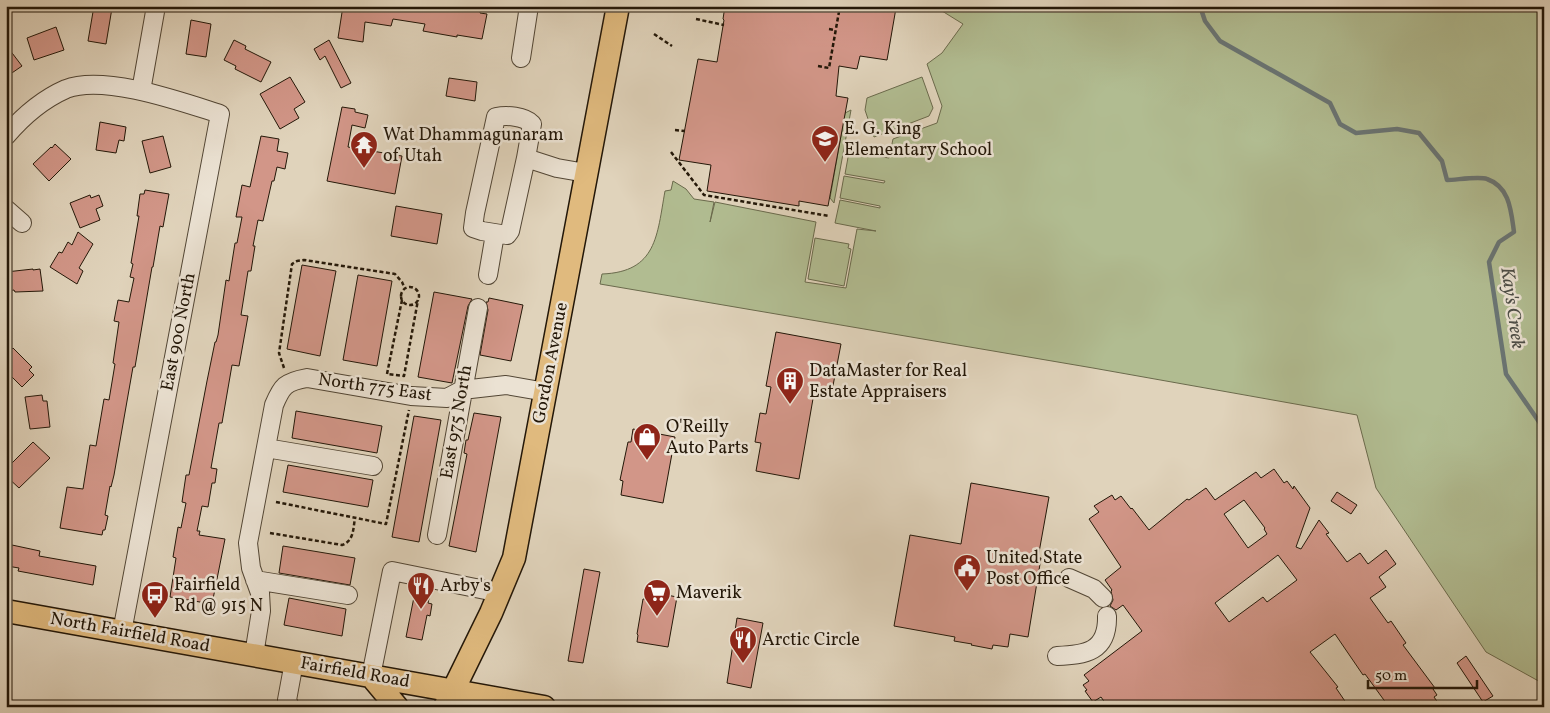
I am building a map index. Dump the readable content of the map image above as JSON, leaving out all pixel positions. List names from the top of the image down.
{
  "streets": {
    "main road": ["Gordon Avenue", "North Fairfield Road", "Fairfield Road"],
    "street": ["East 900 North", "North 775 East", "East 975 North"]
  },
  "crossings": [
    ["East 900 North", "North Fairfield Road"],
    ["Gordon Avenue", "North 775 East"],
    ["Gordon Avenue", "Fairfield Road"],
    ["North 775 East", "East 975 North"],
    ["North Fairfield Road", "Fairfield Road"]
  ],
  "water": ["Kay's Creek"],
  "places": {
    "school or university": ["E. G. King Elementary School"],
    "temple": ["Wat Dhammagunaram of Utah"],
    "building": ["DataMaster for Real Estate Appraisers"],
    "shop": ["O'Reilly Auto Parts"],
    "public building": ["United State Post Office"],
    "restaurant": ["Arby's", "Arctic Circle"],
    "supermarket": ["Maverik"],
    "bus stop": ["Fairfield Rd @ 915 N"]
  },
  "scale_bar": "50 m"
}
